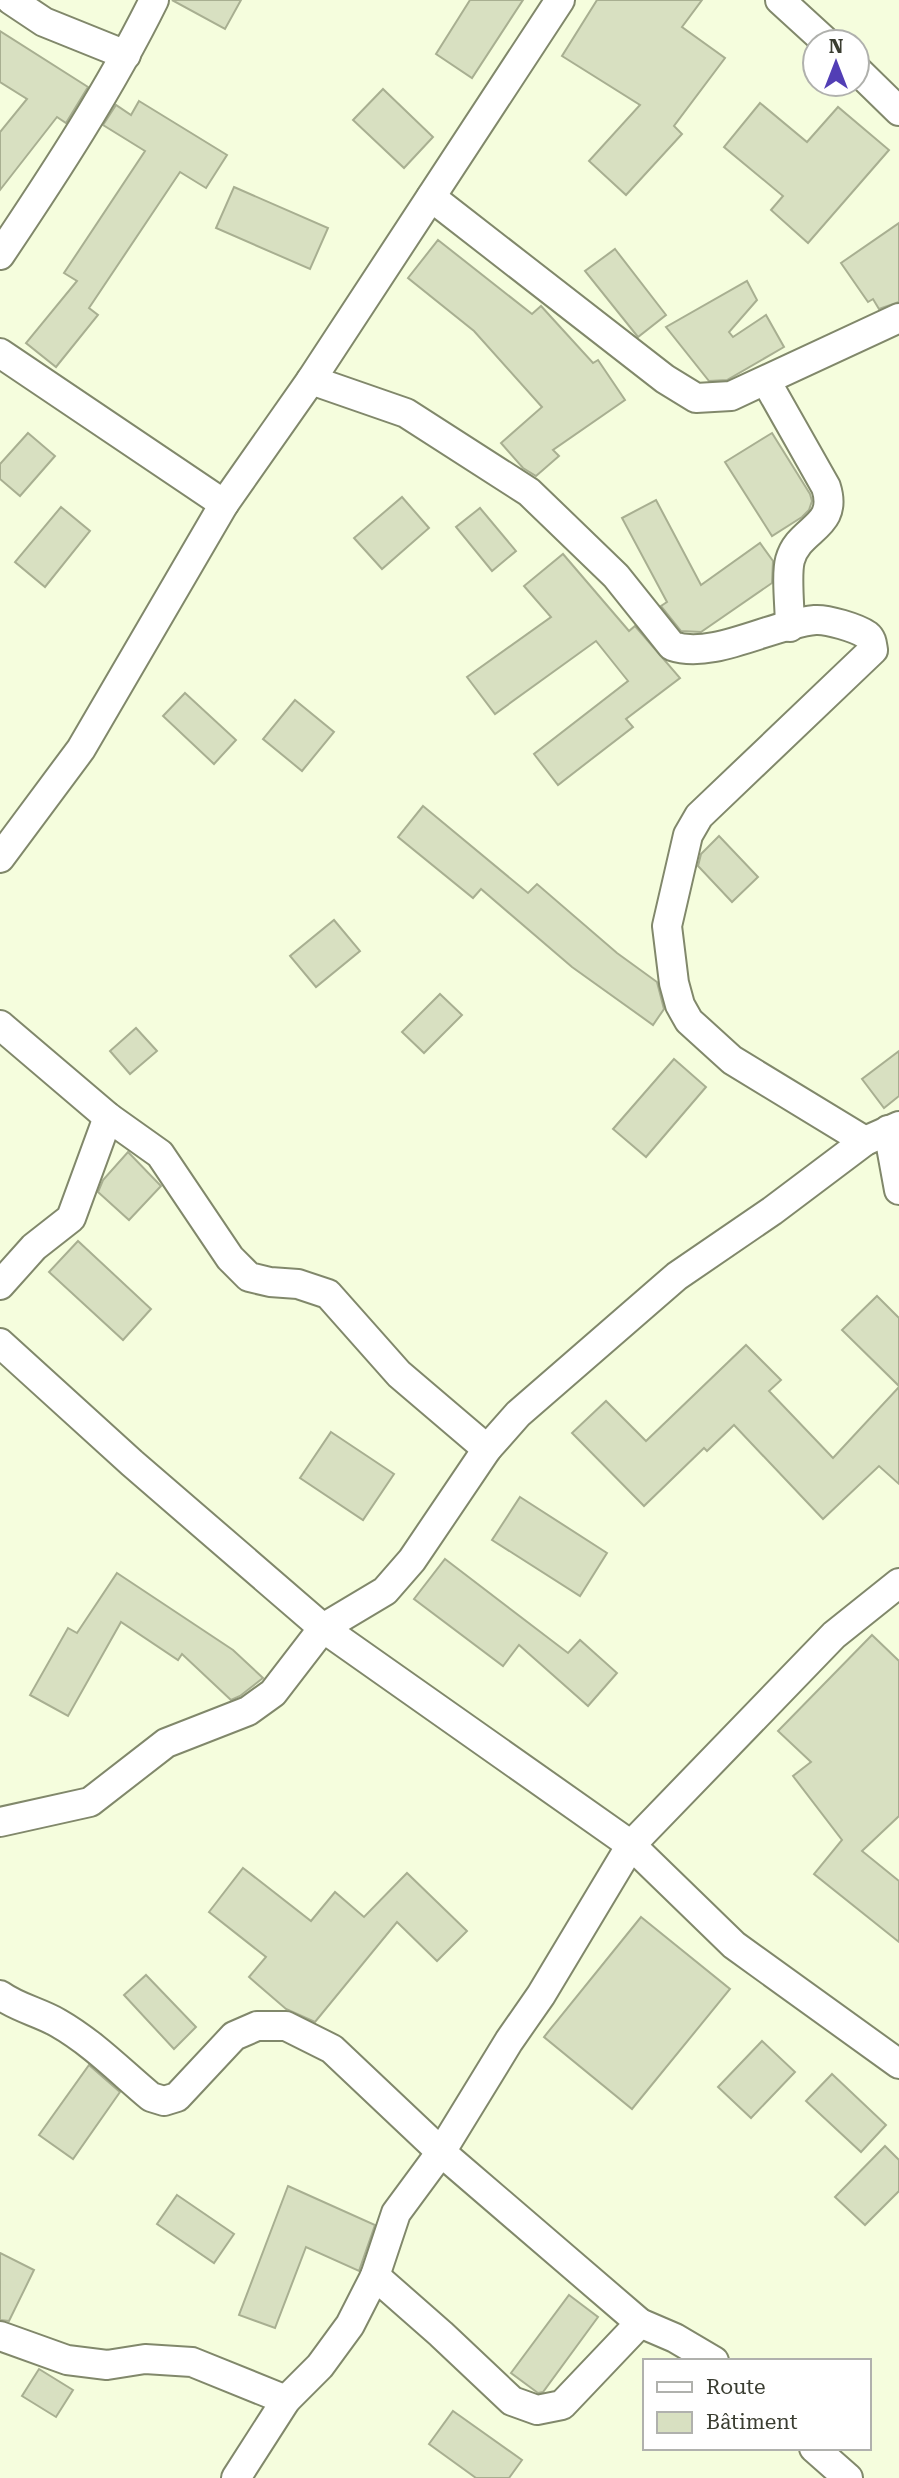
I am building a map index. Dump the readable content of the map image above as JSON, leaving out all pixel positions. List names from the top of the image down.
{
  "legend": ["Route", "Bâtiment"],
  "north": "top"
}
